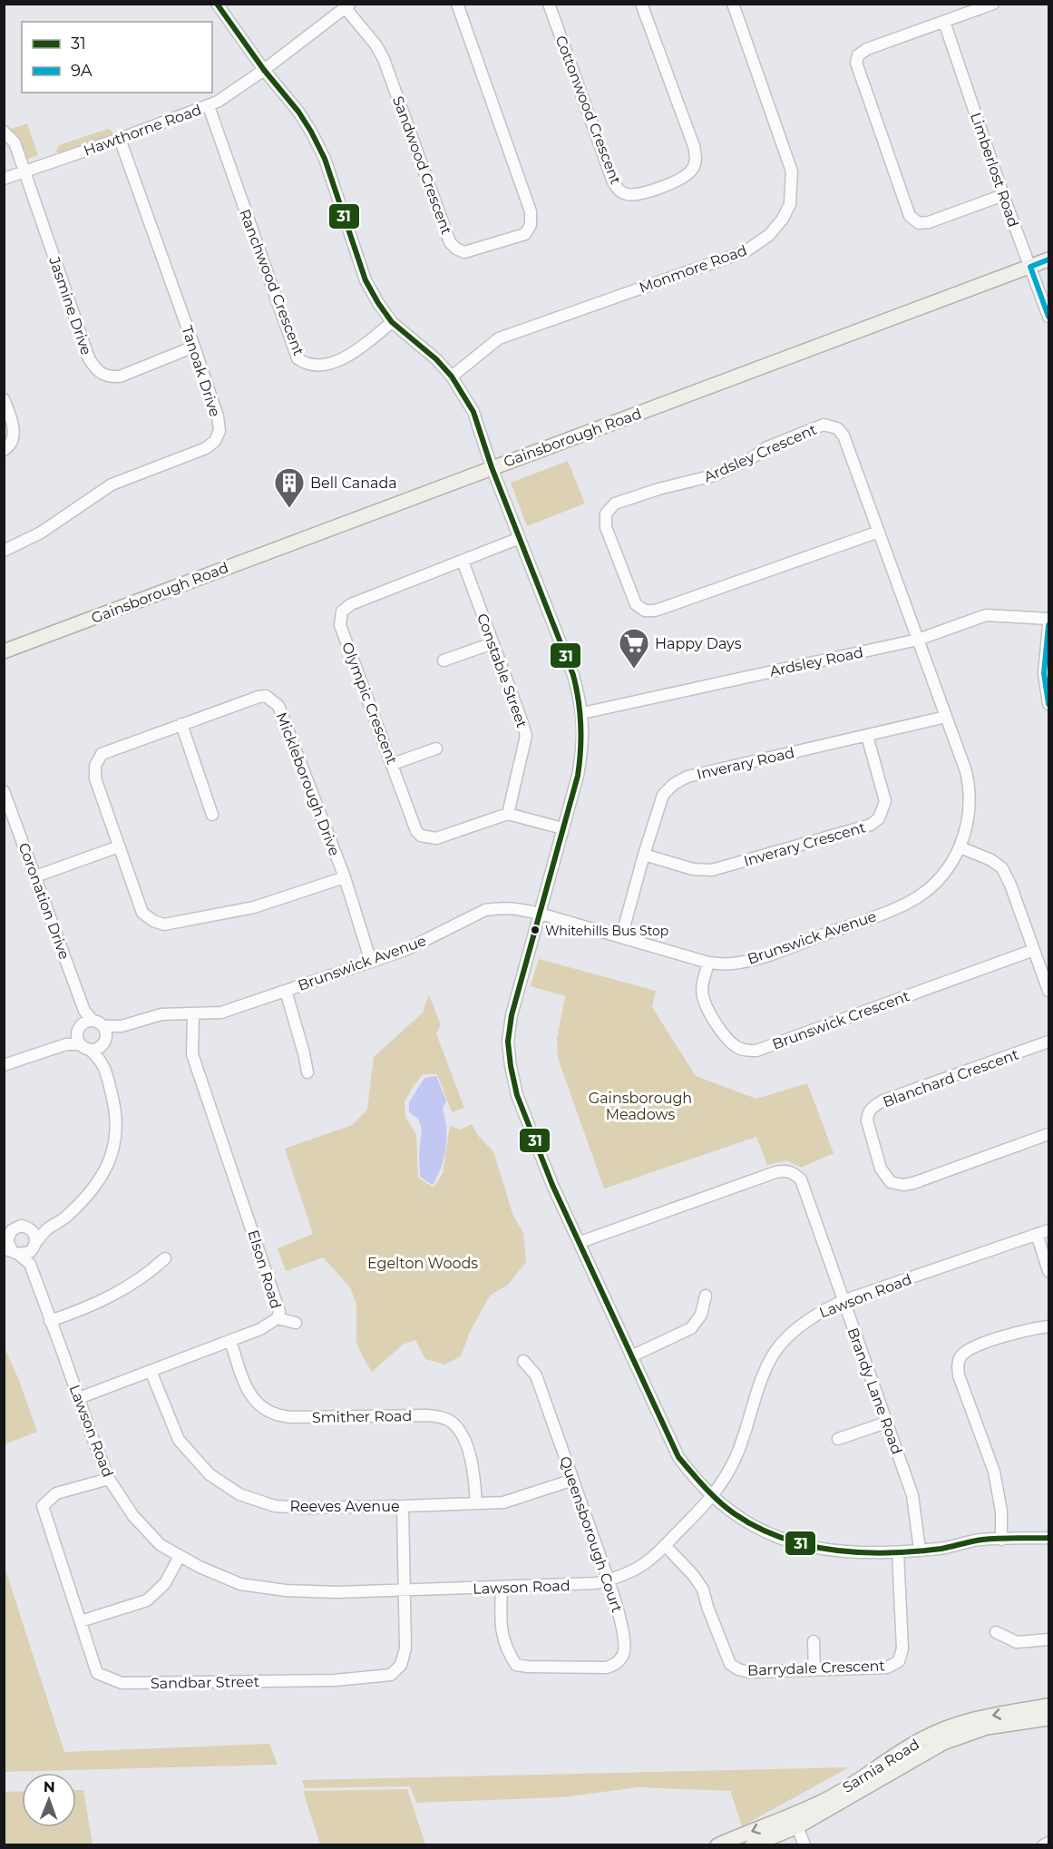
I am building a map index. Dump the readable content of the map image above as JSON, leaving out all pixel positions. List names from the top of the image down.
{
  "streets": {
    "main road": ["Gainsborough Road", "Sarnia Road"],
    "street": [
      "Cottonwood Crescent",
      "Hawthorne Road",
      "Sandwood Crescent",
      "Limberlost Road",
      "Monmore Road",
      "Ranchwood Crescent",
      "Jasmine Drive",
      "Tanoak Drive",
      "Ardsley Crescent",
      "Ardsley Road",
      "Constable Street",
      "Olympic Crescent",
      "Inverary Road",
      "Mickleborough Drive",
      "Inverary Crescent",
      "Coronation Drive",
      "Brunswick Avenue",
      "Brunswick Crescent",
      "Blanchard Crescent",
      "Elson Road",
      "Lawson Road",
      "Brandy Lane Road",
      "Smither Road",
      "Reeves Avenue",
      "Queensborough Court",
      "Barrydale Crescent",
      "Sandbar Street"
    ]
  },
  "crossings": [
    ["Hawthorne Road", "Sandwood Crescent"],
    ["Hawthorne Road", "Ranchwood Crescent"],
    ["Hawthorne Road", "Jasmine Drive"],
    ["Hawthorne Road", "Tanoak Drive"],
    ["Limberlost Road", "Gainsborough Road"],
    ["Jasmine Drive", "Tanoak Drive"],
    ["Ardsley Crescent", "Ardsley Road"],
    ["Ardsley Crescent", "Brunswick Avenue"],
    ["Ardsley Road", "Brunswick Avenue"],
    ["Constable Street", "Olympic Crescent"],
    ["Inverary Road", "Inverary Crescent"],
    ["Inverary Road", "Brunswick Avenue"],
    ["Mickleborough Drive", "Brunswick Avenue"],
    ["Coronation Drive", "Brunswick Avenue"],
    ["Brunswick Avenue", "Brunswick Crescent"],
    ["Brunswick Avenue", "Elson Road"],
    ["Elson Road", "Lawson Road"],
    ["Elson Road", "Smither Road"],
    ["Elson Road", "Reeves Avenue"],
    ["Lawson Road", "Brandy Lane Road"],
    ["Lawson Road", "Queensborough Court"],
    ["Lawson Road", "Barrydale Crescent"],
    ["Lawson Road", "Sandbar Street"],
    ["Smither Road", "Reeves Avenue"],
    ["Reeves Avenue", "Queensborough Court"],
    ["Reeves Avenue", "Sandbar Street"]
  ],
  "parks": ["Gainsborough Meadows", "Egelton Woods"],
  "places": {
    "building": ["Bell Canada"],
    "supermarket": ["Happy Days"],
    "other": ["Whitehills Bus Stop"]
  },
  "lines": ["transit line 31", "transit line 9A"],
  "legend": ["31", "9A"],
  "north": "top"
}
